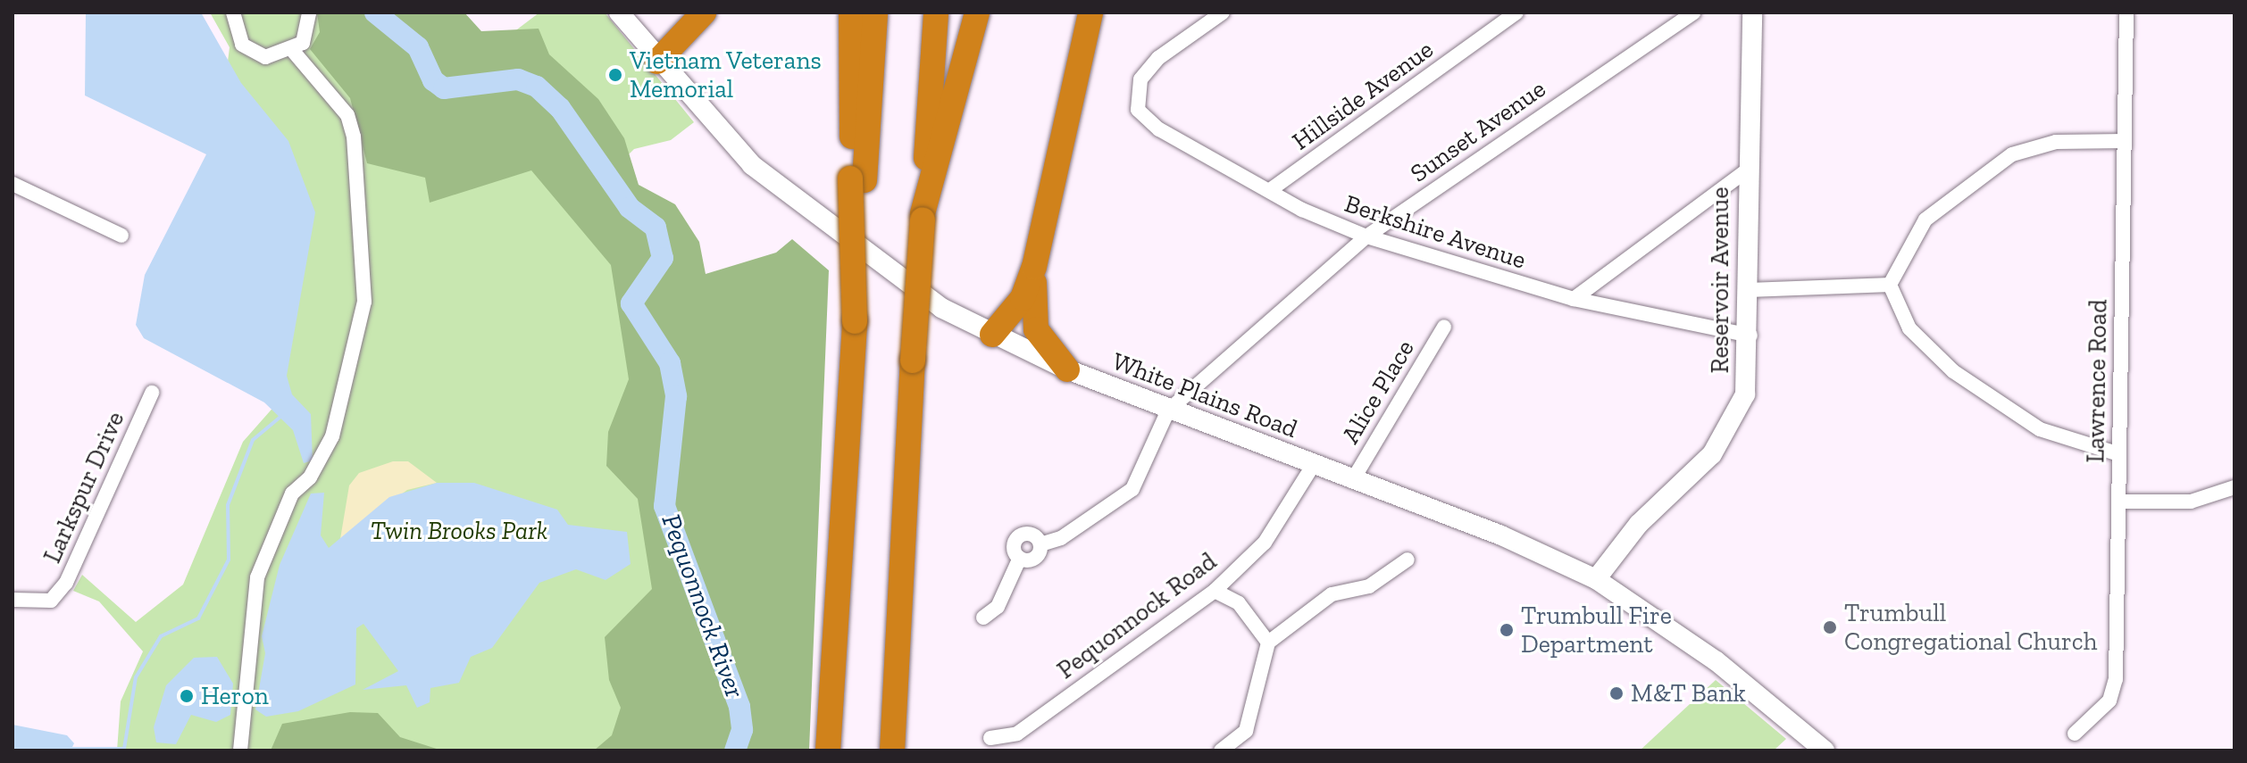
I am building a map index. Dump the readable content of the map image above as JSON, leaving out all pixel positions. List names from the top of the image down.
{
  "streets": {
    "main road": ["Reservoir Avenue", "White Plains Road"],
    "street": [
      "Hillside Avenue",
      "Sunset Avenue",
      "Berkshire Avenue",
      "Lawrence Road",
      "Alice Place",
      "Larkspur Drive",
      "Pequonnock Road"
    ]
  },
  "crossings": [
    ["Hillside Avenue", "Berkshire Avenue"],
    ["Sunset Avenue", "Berkshire Avenue"],
    ["Sunset Avenue", "White Plains Road"],
    ["Berkshire Avenue", "Reservoir Avenue"],
    ["Reservoir Avenue", "White Plains Road"],
    ["Alice Place", "White Plains Road"],
    ["White Plains Road", "Pequonnock Road"]
  ],
  "water": ["Pequonnock River"],
  "parks": ["Twin Brooks Park"],
  "places": [
    "Vietnam Veterans Memorial",
    "Trumbull Congregational Church",
    "Trumbull Fire Department",
    "M&T Bank",
    "Heron"
  ]
}
